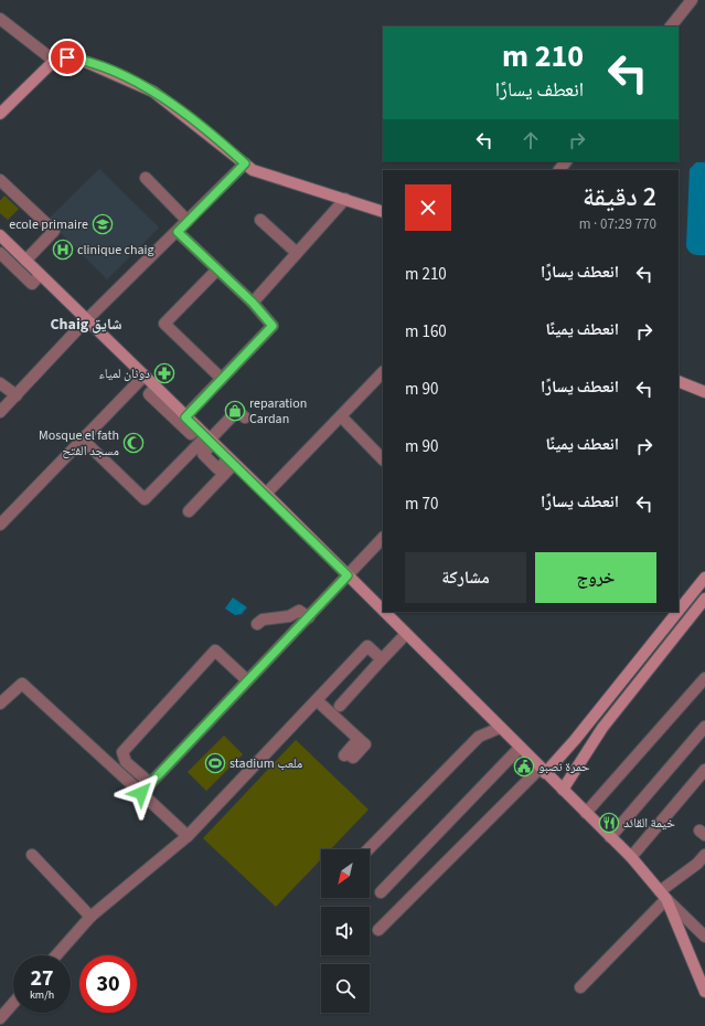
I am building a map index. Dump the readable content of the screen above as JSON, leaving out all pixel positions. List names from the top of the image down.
{
  "districts": ["Chaig شايق"],
  "places": {
    "school or university": ["ecole primaire"],
    "hospital": ["clinique chaig"],
    "pharmacy": ["دونان لمياء"],
    "shop": ["reparation Cardan"],
    "mosque": ["Mosque el fath مسجد الفتح"],
    "sports": ["stadium ملعب"],
    "public building": ["حمرة نصبو"],
    "restaurant": ["خيمة القائد"]
  },
  "north": "bottom left",
  "page": {
    "turn": ["210 m", "انعطف يسارًا"],
    "heading": ["2 دقيقة", "770 m · 07:29"],
    "list": [
      {
        "name": "انعطف يسارًا",
        "value": "210 m"
      },
      {
        "name": "انعطف يمينًا",
        "value": "160 m"
      },
      {
        "name": "انعطف يسارًا",
        "value": "90 m"
      },
      {
        "name": "انعطف يمينًا",
        "value": "90 m"
      },
      {
        "name": "انعطف يسارًا",
        "value": "70 m"
      }
    ],
    "buttons": ["خروج", "مشاركة"],
    "speed": "27 km/h",
    "limit": "30"
  }
}
